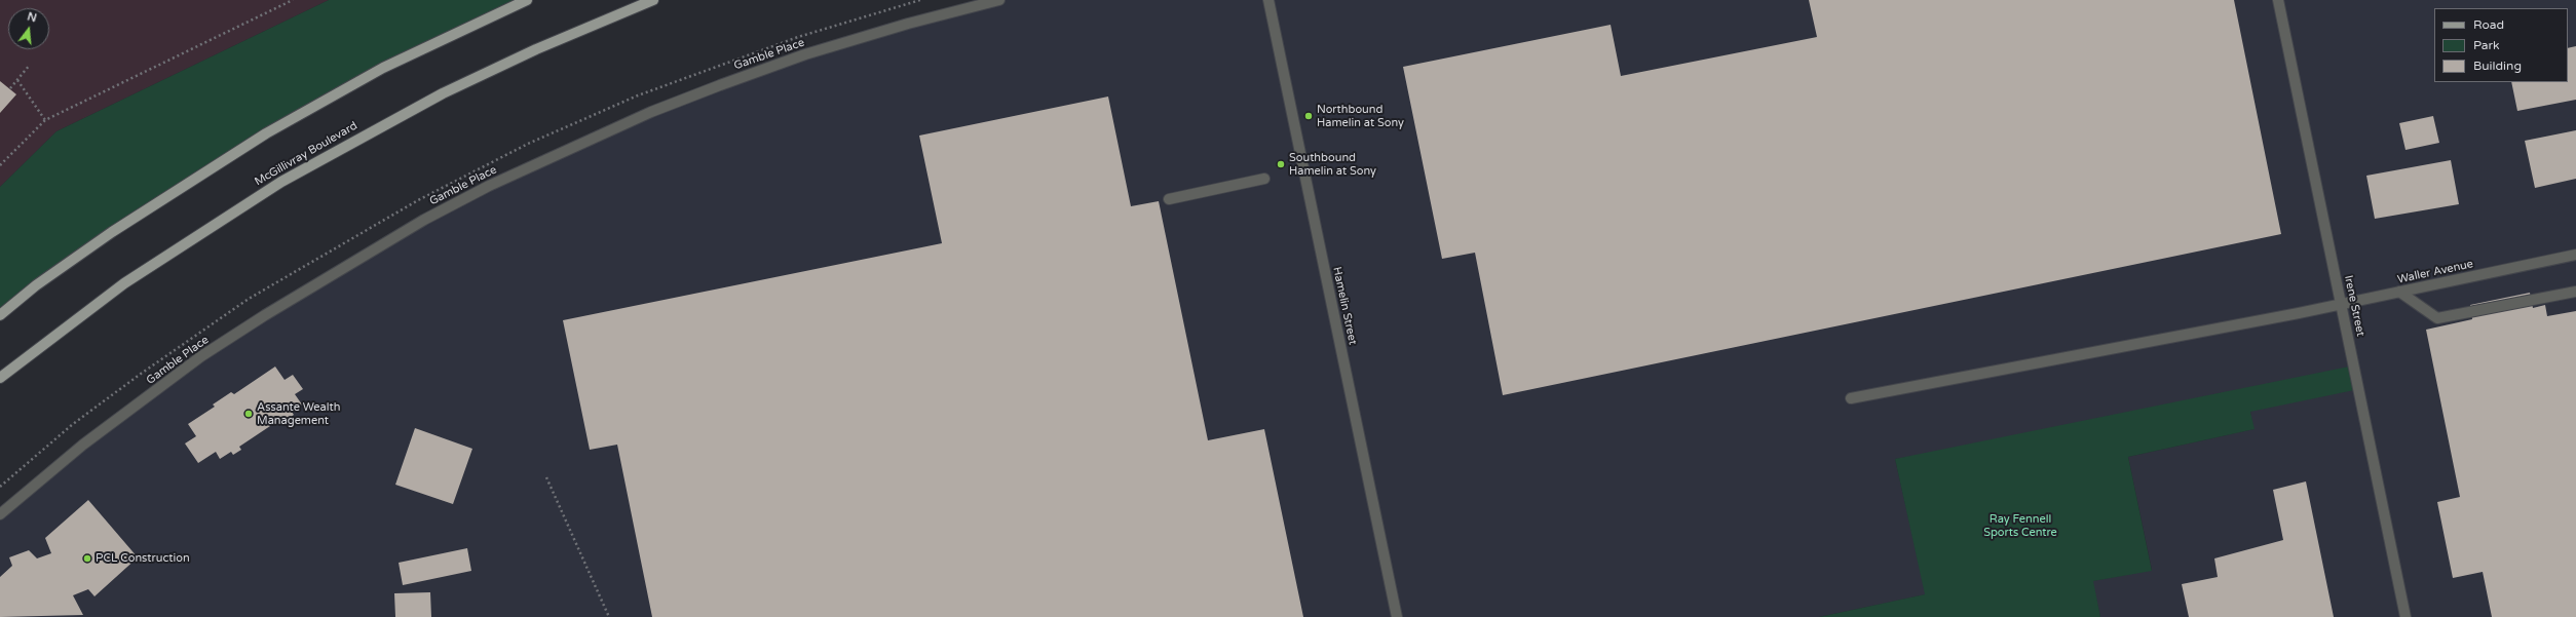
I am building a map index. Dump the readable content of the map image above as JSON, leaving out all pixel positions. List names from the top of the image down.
{
  "streets": {
    "main road": ["McGillivray Boulevard"],
    "street": [
      "Gamble Place",
      "Waller Avenue",
      "Hamelin Street",
      "Irene Street"
    ]
  },
  "crossings": [
    ["Waller Avenue", "Irene Street"]
  ],
  "parks": ["Ray Fennell Sports Centre"],
  "places": [
    "Northbound Hamelin at Sony",
    "Southbound Hamelin at Sony",
    "Assante Wealth Management",
    "PCL Construction"
  ],
  "legend": ["Road", "Park", "Building"],
  "north": "top"
}
